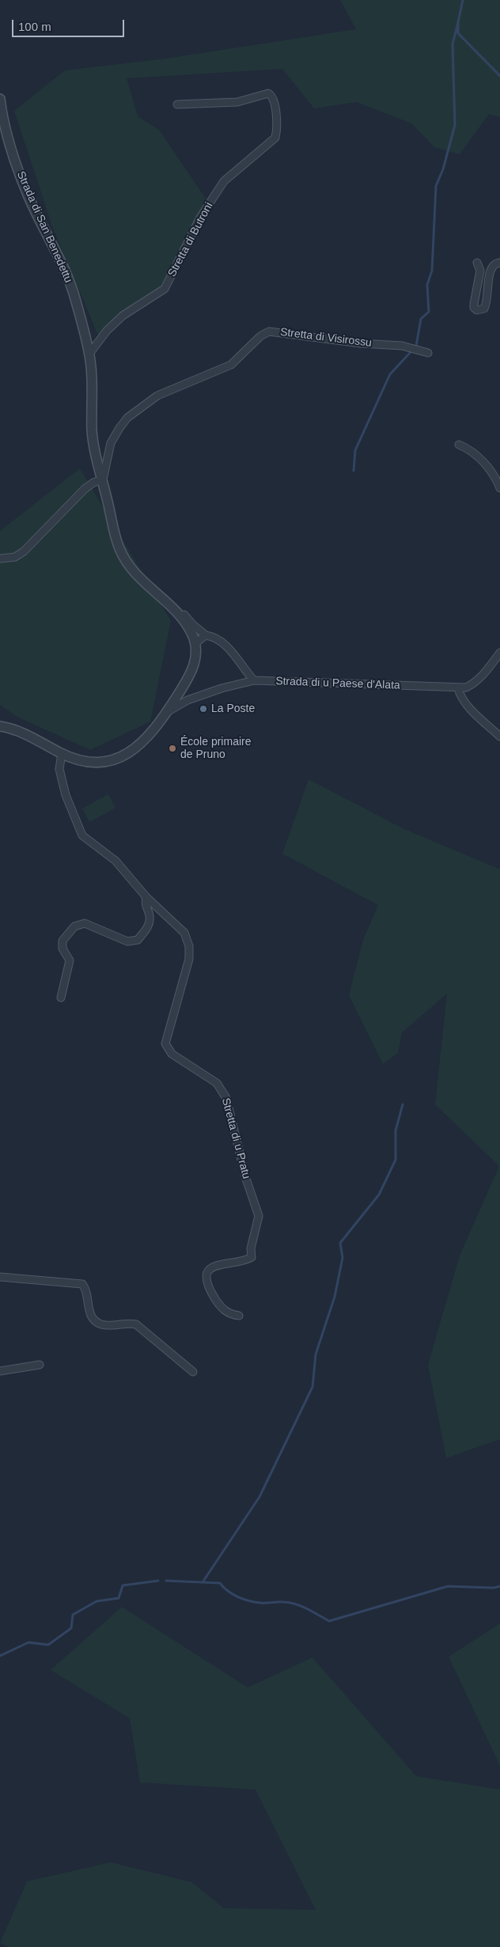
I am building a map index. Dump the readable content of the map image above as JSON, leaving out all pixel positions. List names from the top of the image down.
{
  "streets": {
    "street": [
      "Strada di San Benedettu",
      "Stretta di Butroni",
      "Stretta di Visirossu",
      "Strada di u Paese d'Alata",
      "Stretta di u Pratu"
    ]
  },
  "crossings": [
    ["Strada di San Benedettu", "Stretta di Butroni"],
    ["Strada di San Benedettu", "Stretta di Visirossu"]
  ],
  "places": ["La Poste", "École primaire de Pruno"],
  "scale_bar": "100 m"
}
